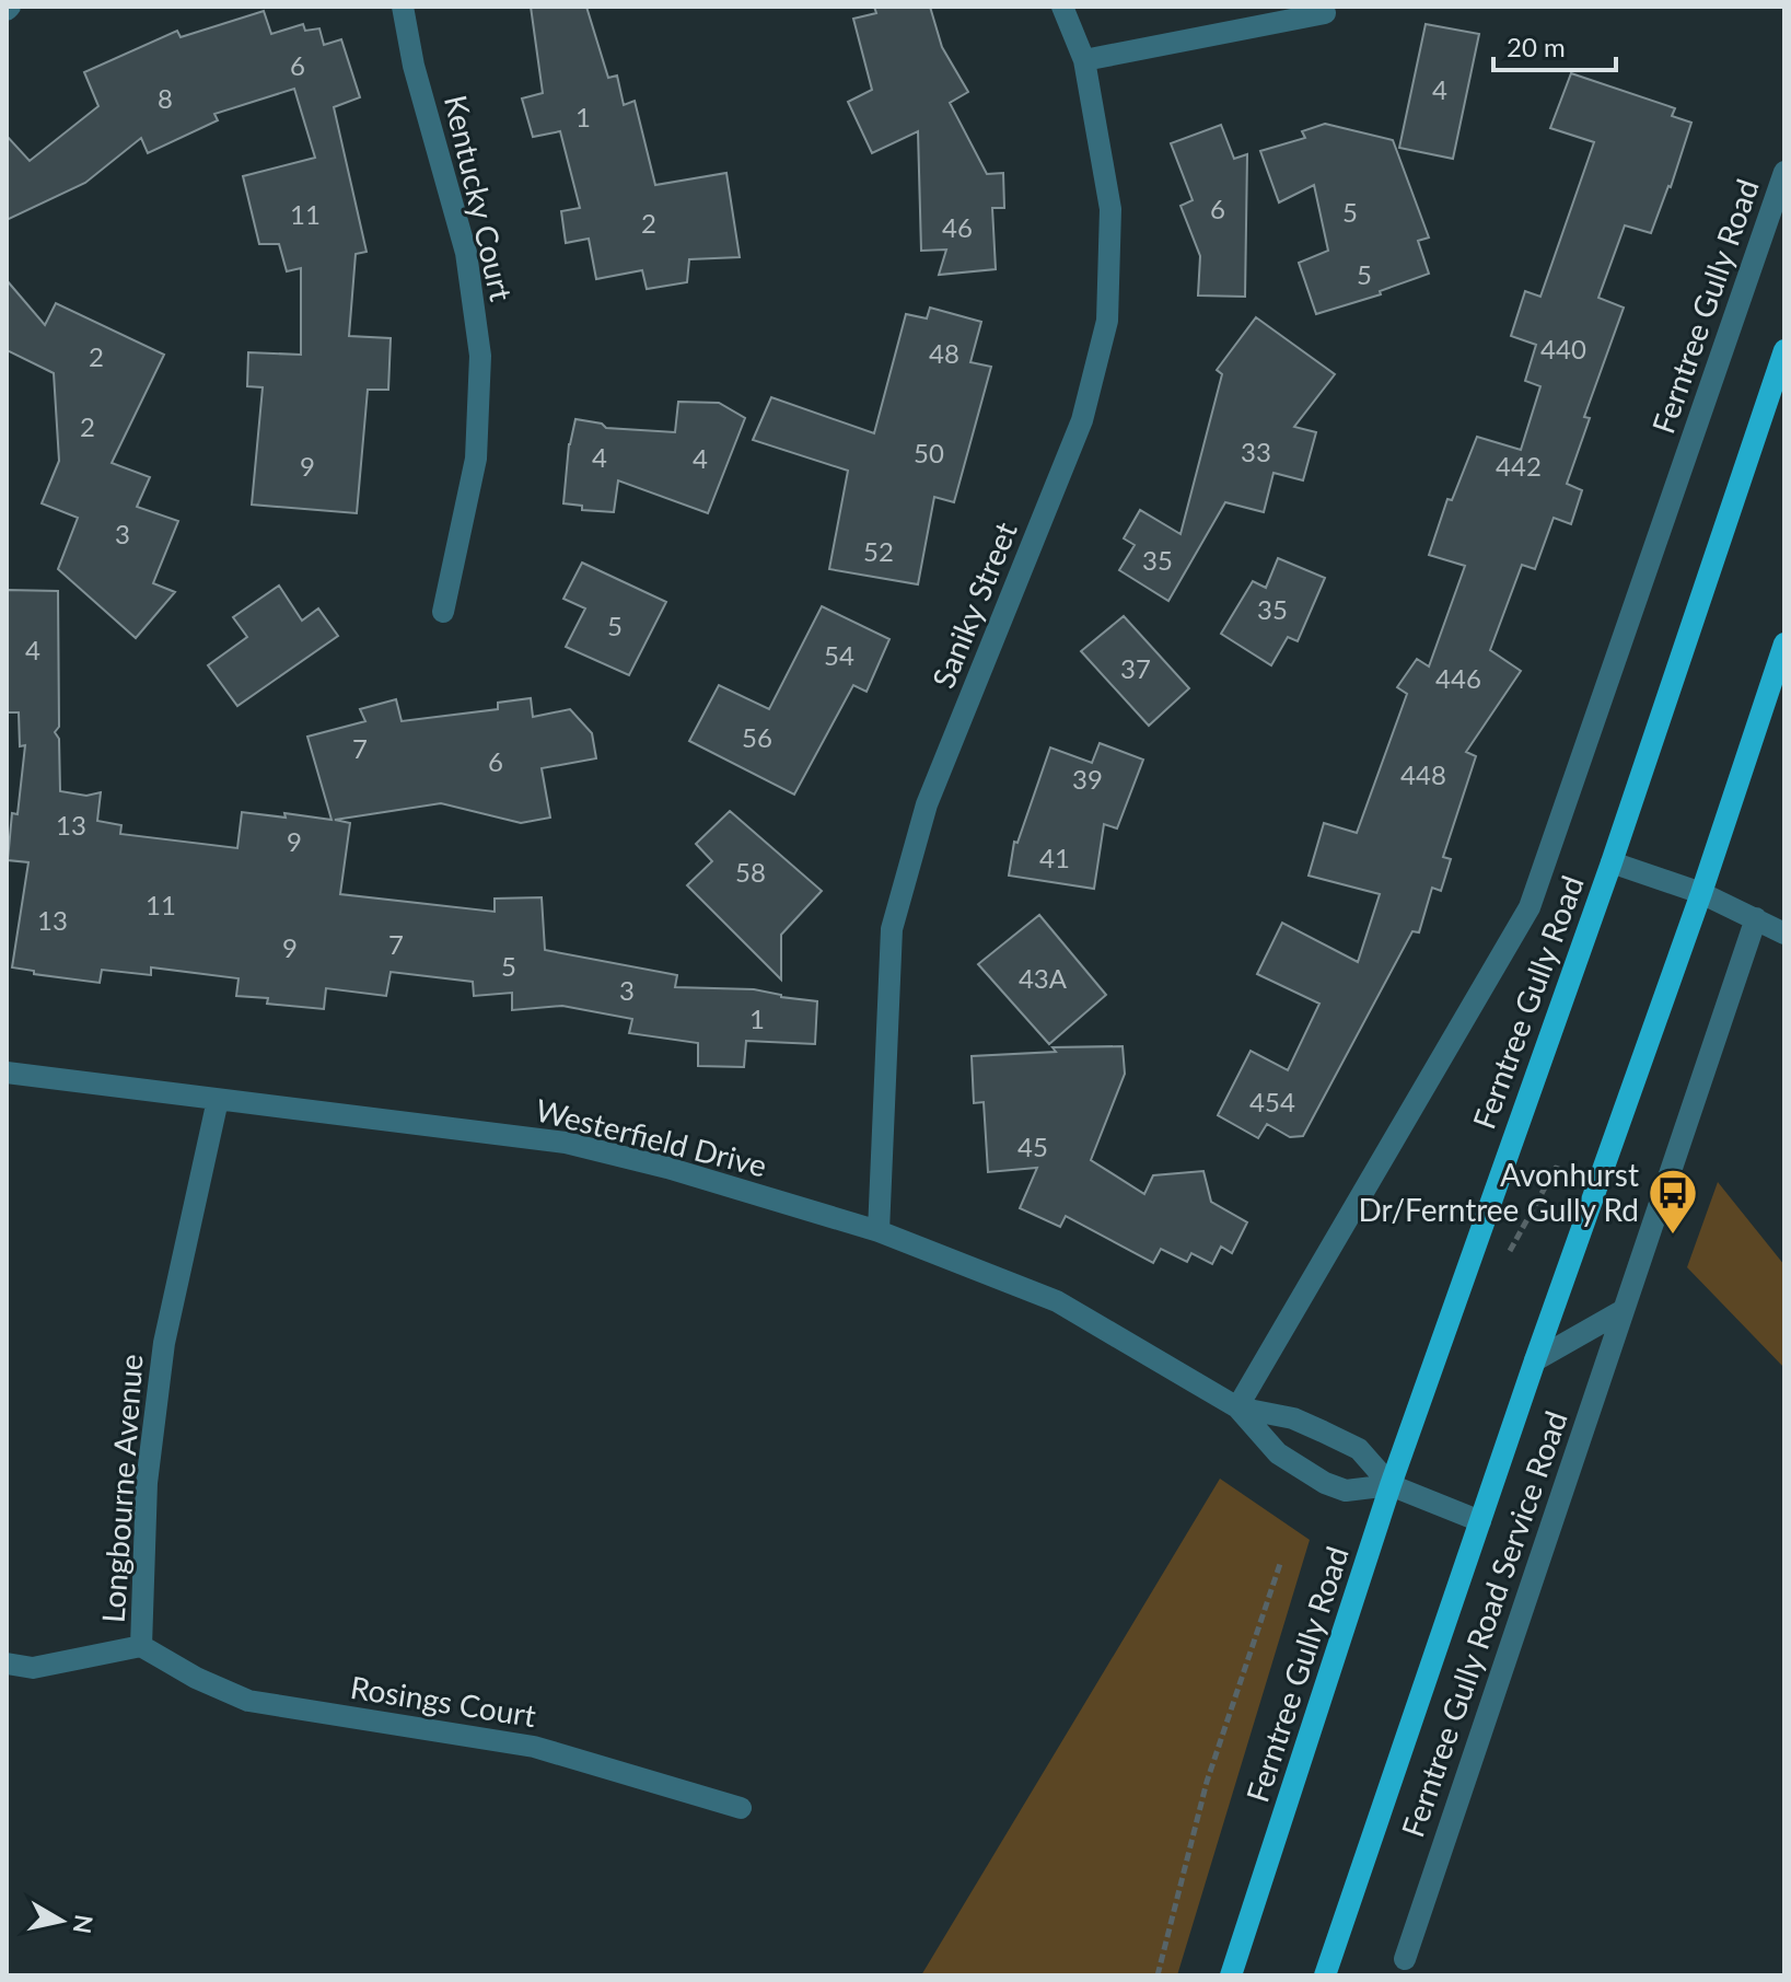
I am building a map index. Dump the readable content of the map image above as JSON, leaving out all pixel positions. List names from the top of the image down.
{
  "streets": {
    "main road": ["Ferntree Gully Road"],
    "street": [
      "Kentucky Court",
      "Saniky Street",
      "Westerfield Drive",
      "Longbourne Avenue",
      "Ferntree Gully Road Service Road",
      "Rosings Court"
    ]
  },
  "crossings": [
    ["Ferntree Gully Road", "Westerfield Drive"],
    ["Saniky Street", "Westerfield Drive"],
    ["Westerfield Drive", "Longbourne Avenue"],
    ["Longbourne Avenue", "Rosings Court"]
  ],
  "places": {
    "bus stop": ["Avonhurst Dr/Ferntree Gully Rd"]
  },
  "house_numbers": [
    "6",
    "4",
    "8",
    "1",
    "6",
    "5",
    "11",
    "2",
    "46",
    "5",
    "440",
    "48",
    "2",
    "2",
    "33",
    "50",
    "4",
    "4",
    "9",
    "442",
    "3",
    "52",
    "35",
    "35",
    "5",
    "4",
    "54",
    "37",
    "446",
    "56",
    "7",
    "6",
    "448",
    "39",
    "13",
    "9",
    "41",
    "58",
    "11",
    "13",
    "7",
    "9",
    "5",
    "43A",
    "3",
    "1",
    "454",
    "45"
  ],
  "scale_bar": "20 m",
  "north": "right"
}
